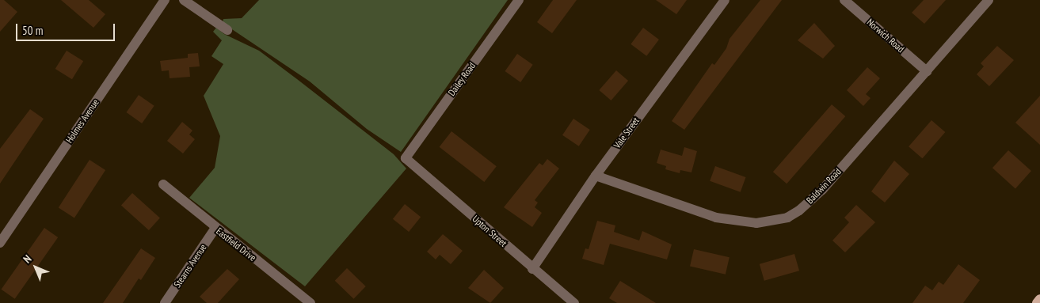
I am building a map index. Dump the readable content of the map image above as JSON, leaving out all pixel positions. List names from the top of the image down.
{
  "streets": {
    "street": [
      "Norwich Road",
      "Dailey Road",
      "Holmes Avenue",
      "Vale Street",
      "Baldwin Road",
      "Upton Street",
      "Eastfield Drive",
      "Stearns Avenue"
    ]
  },
  "crossings": [
    ["Norwich Road", "Baldwin Road"],
    ["Dailey Road", "Upton Street"],
    ["Vale Street", "Baldwin Road"],
    ["Vale Street", "Upton Street"],
    ["Eastfield Drive", "Stearns Avenue"]
  ],
  "scale_bar": "50 m",
  "north": "top left"
}
